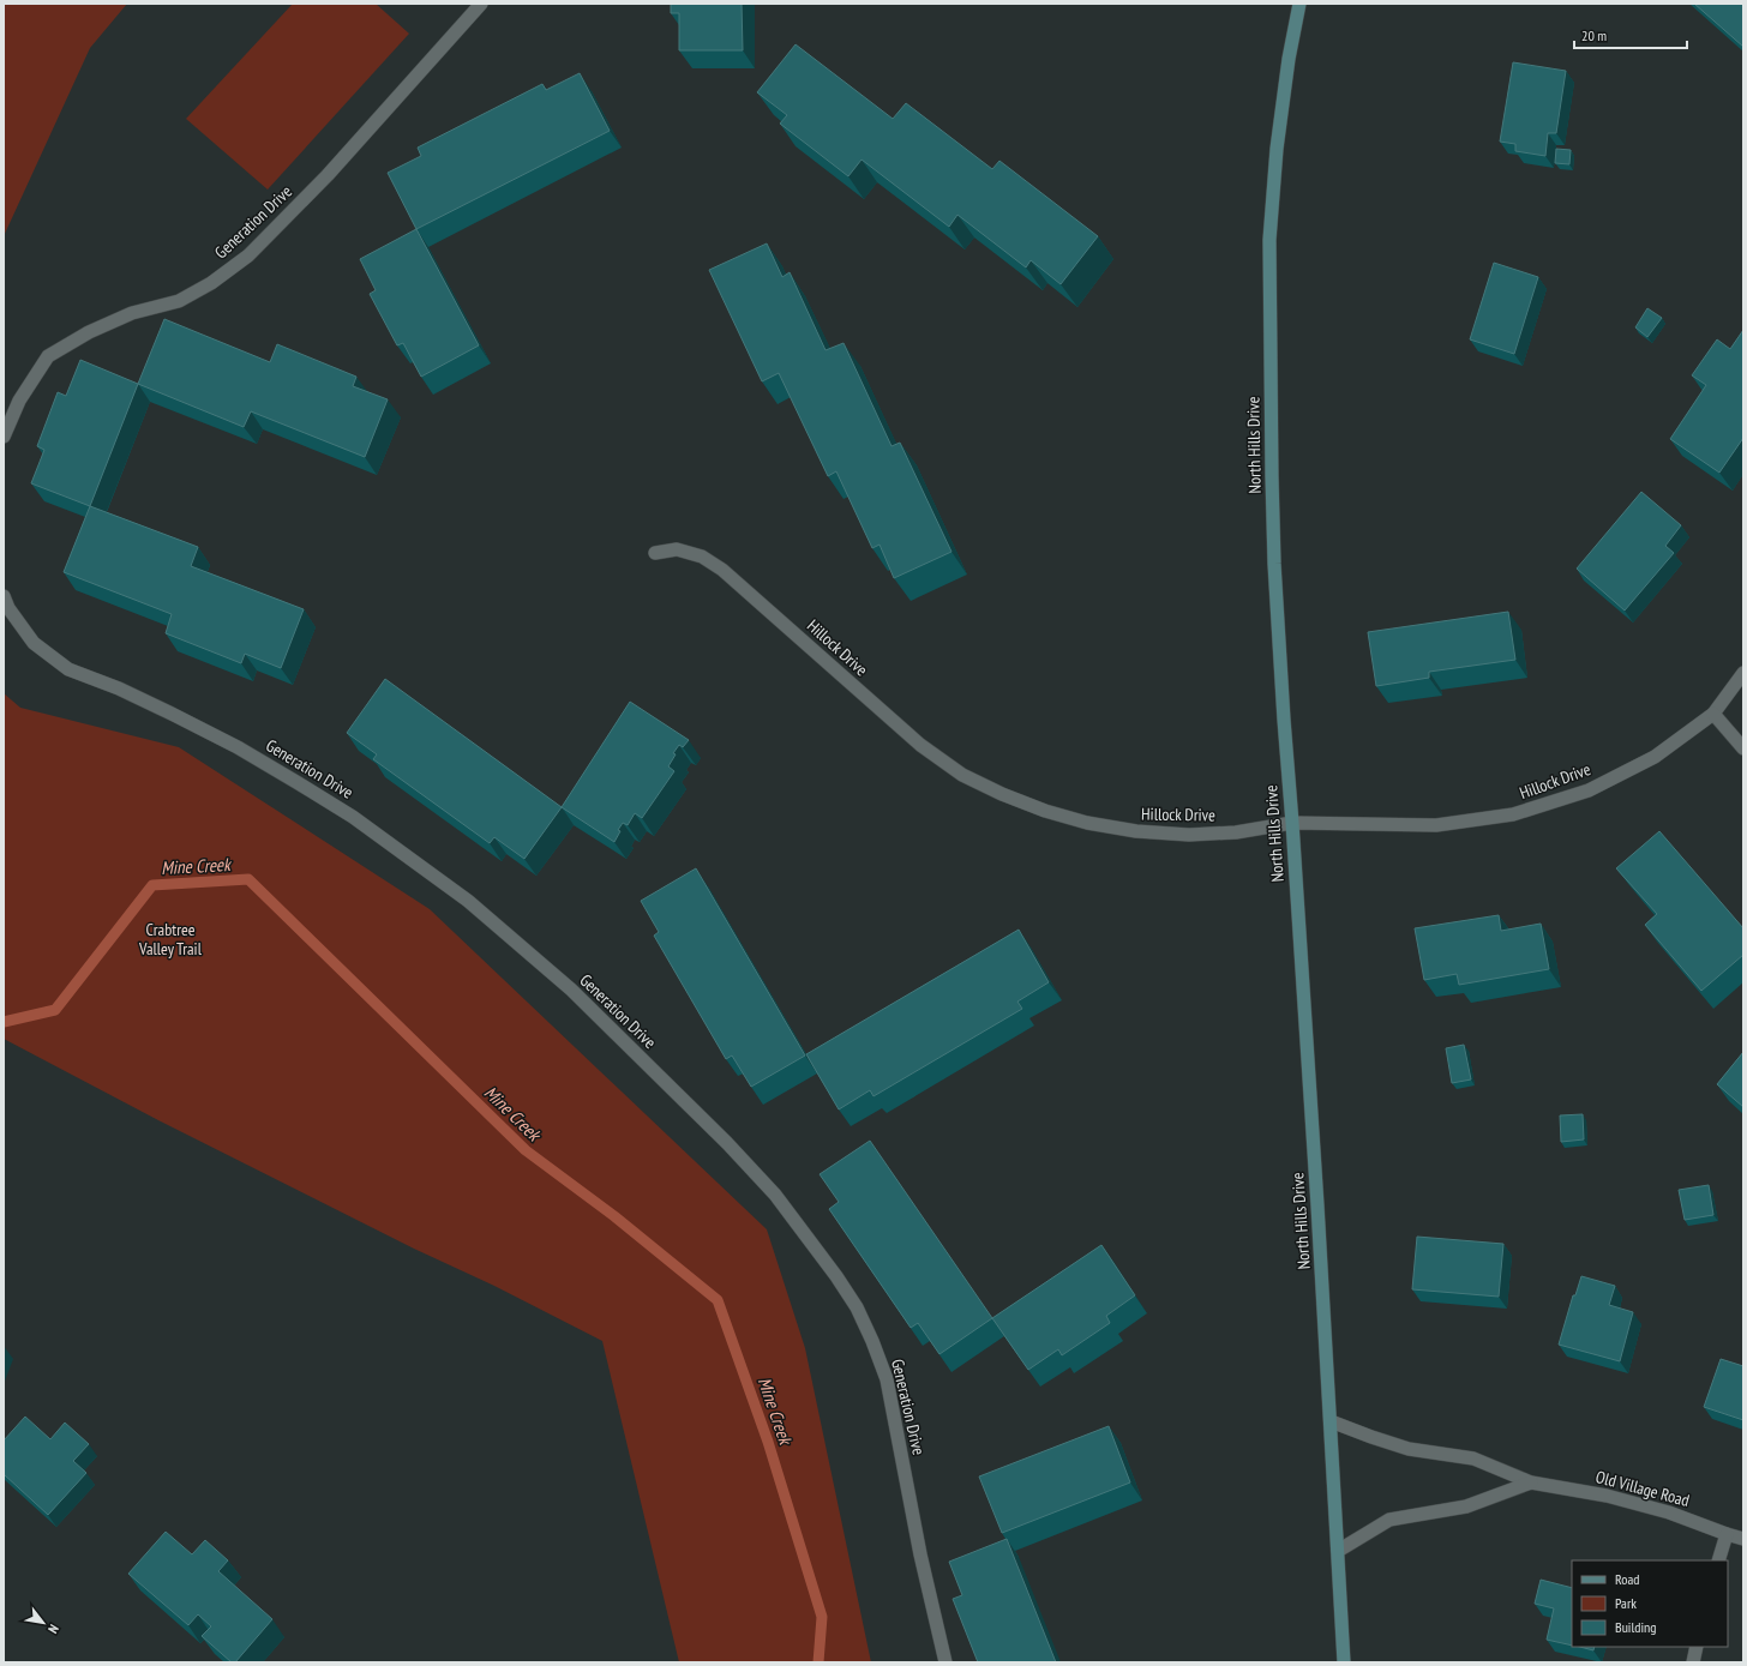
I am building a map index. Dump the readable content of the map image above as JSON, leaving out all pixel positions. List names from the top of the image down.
{
  "streets": {
    "main road": ["North Hills Drive"],
    "street": ["Generation Drive", "Hillock Drive", "Old Village Road"]
  },
  "crossings": [
    ["North Hills Drive", "Hillock Drive"],
    ["North Hills Drive", "Old Village Road"]
  ],
  "water": ["Mine Creek"],
  "parks": ["Crabtree Valley Trail"],
  "legend": ["Road", "Park", "Building"],
  "scale_bar": "20 m",
  "north": "bottom right"
}
